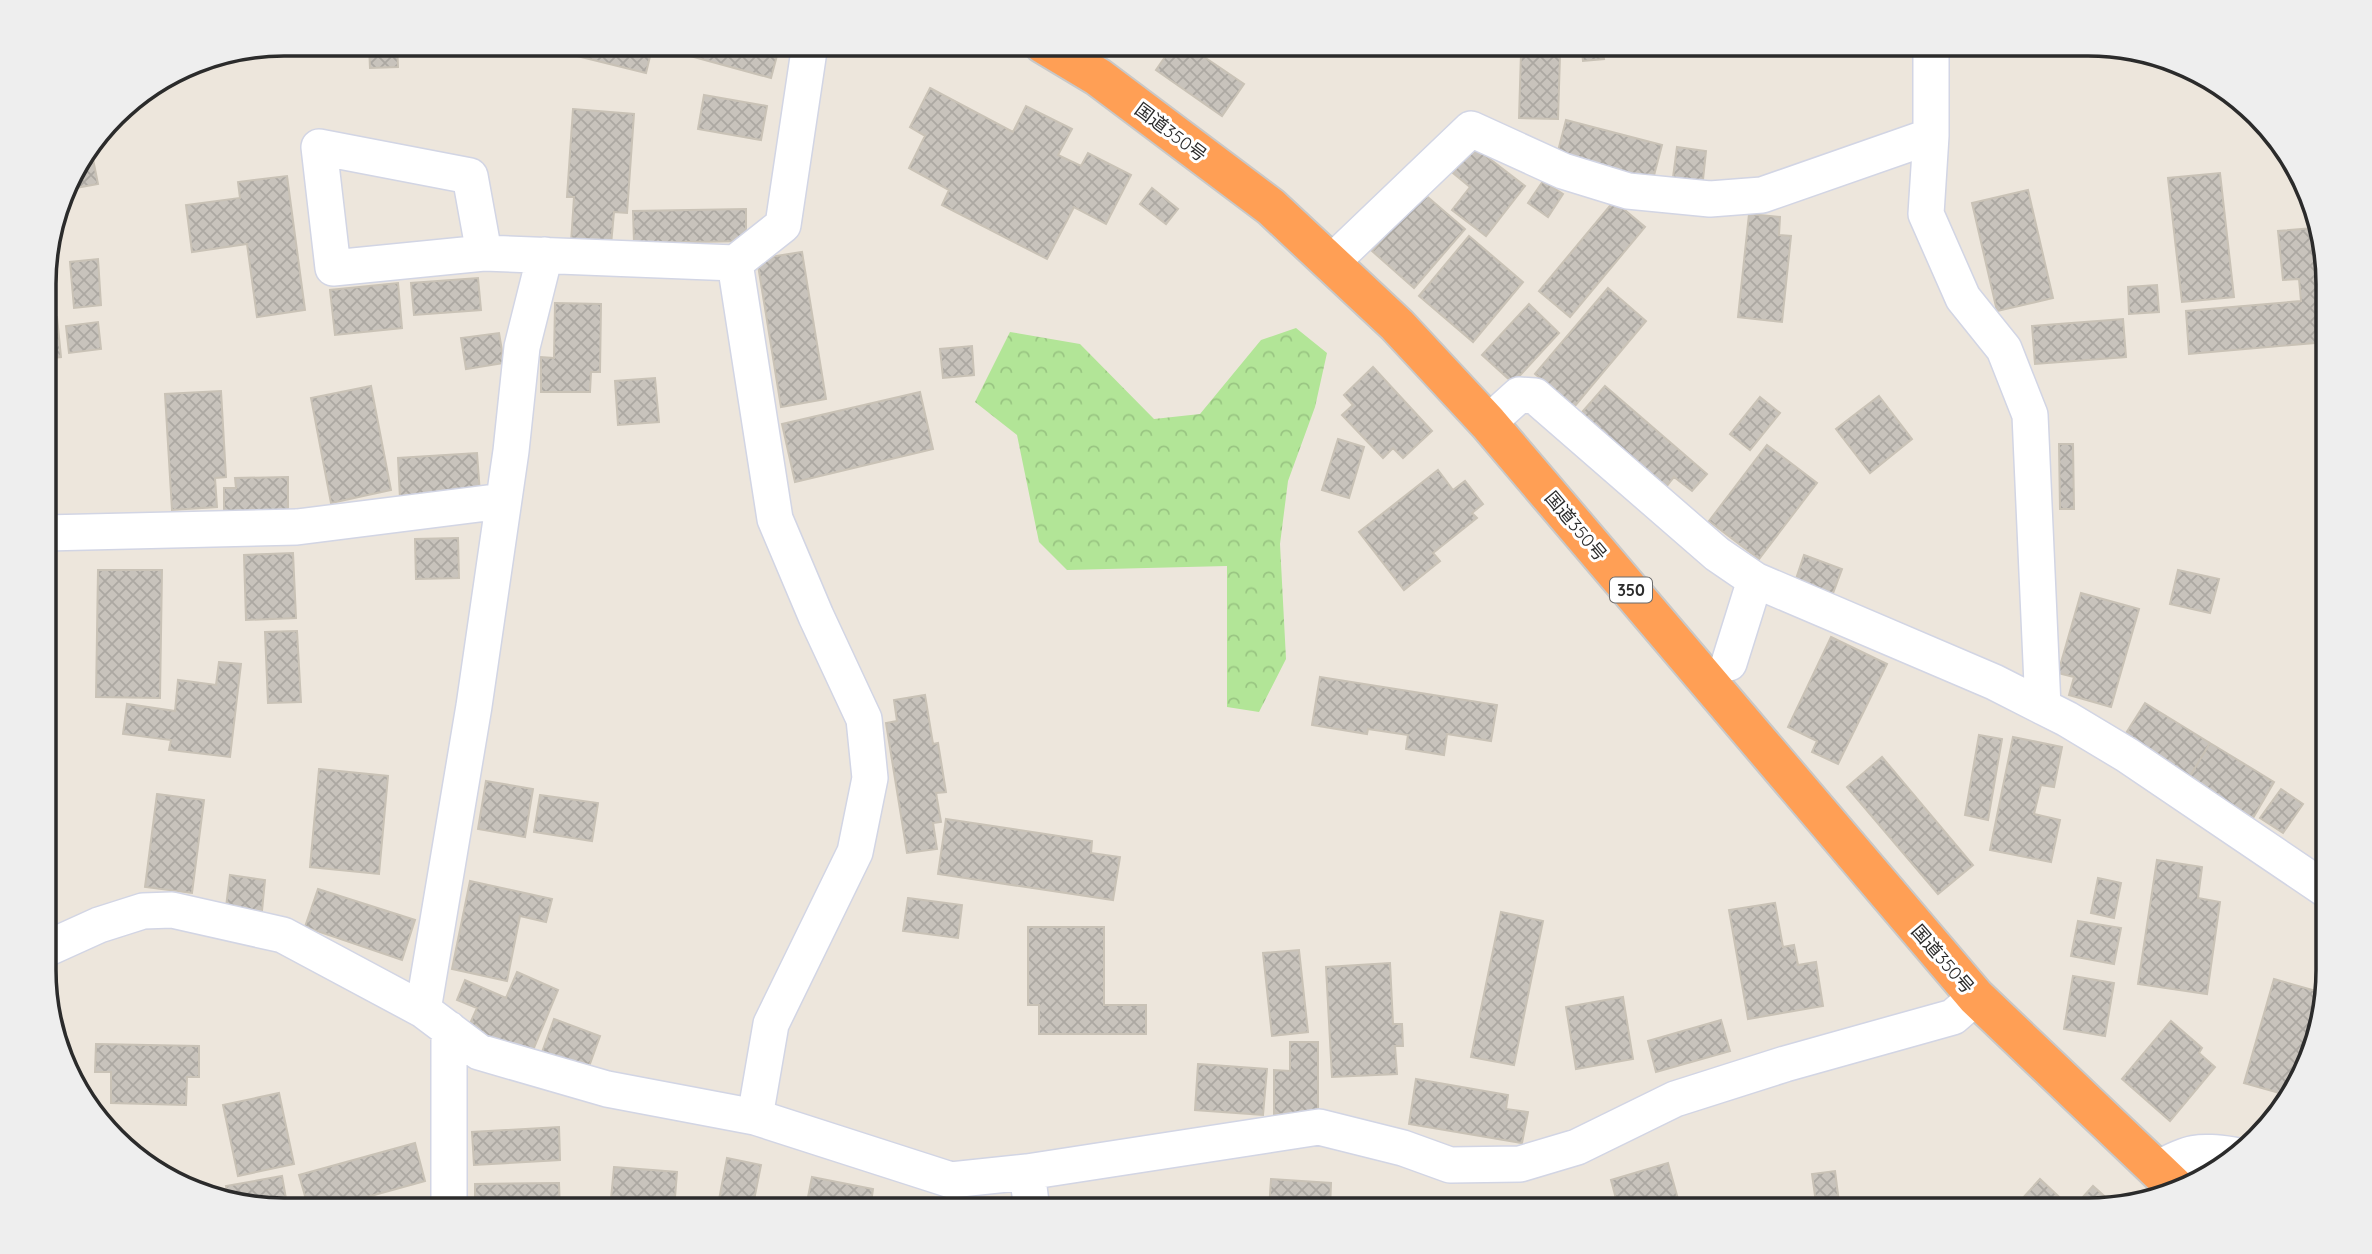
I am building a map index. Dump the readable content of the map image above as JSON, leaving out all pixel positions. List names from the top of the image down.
{
  "streets": {
    "highway": ["国道350号", "350"]
  }
}
